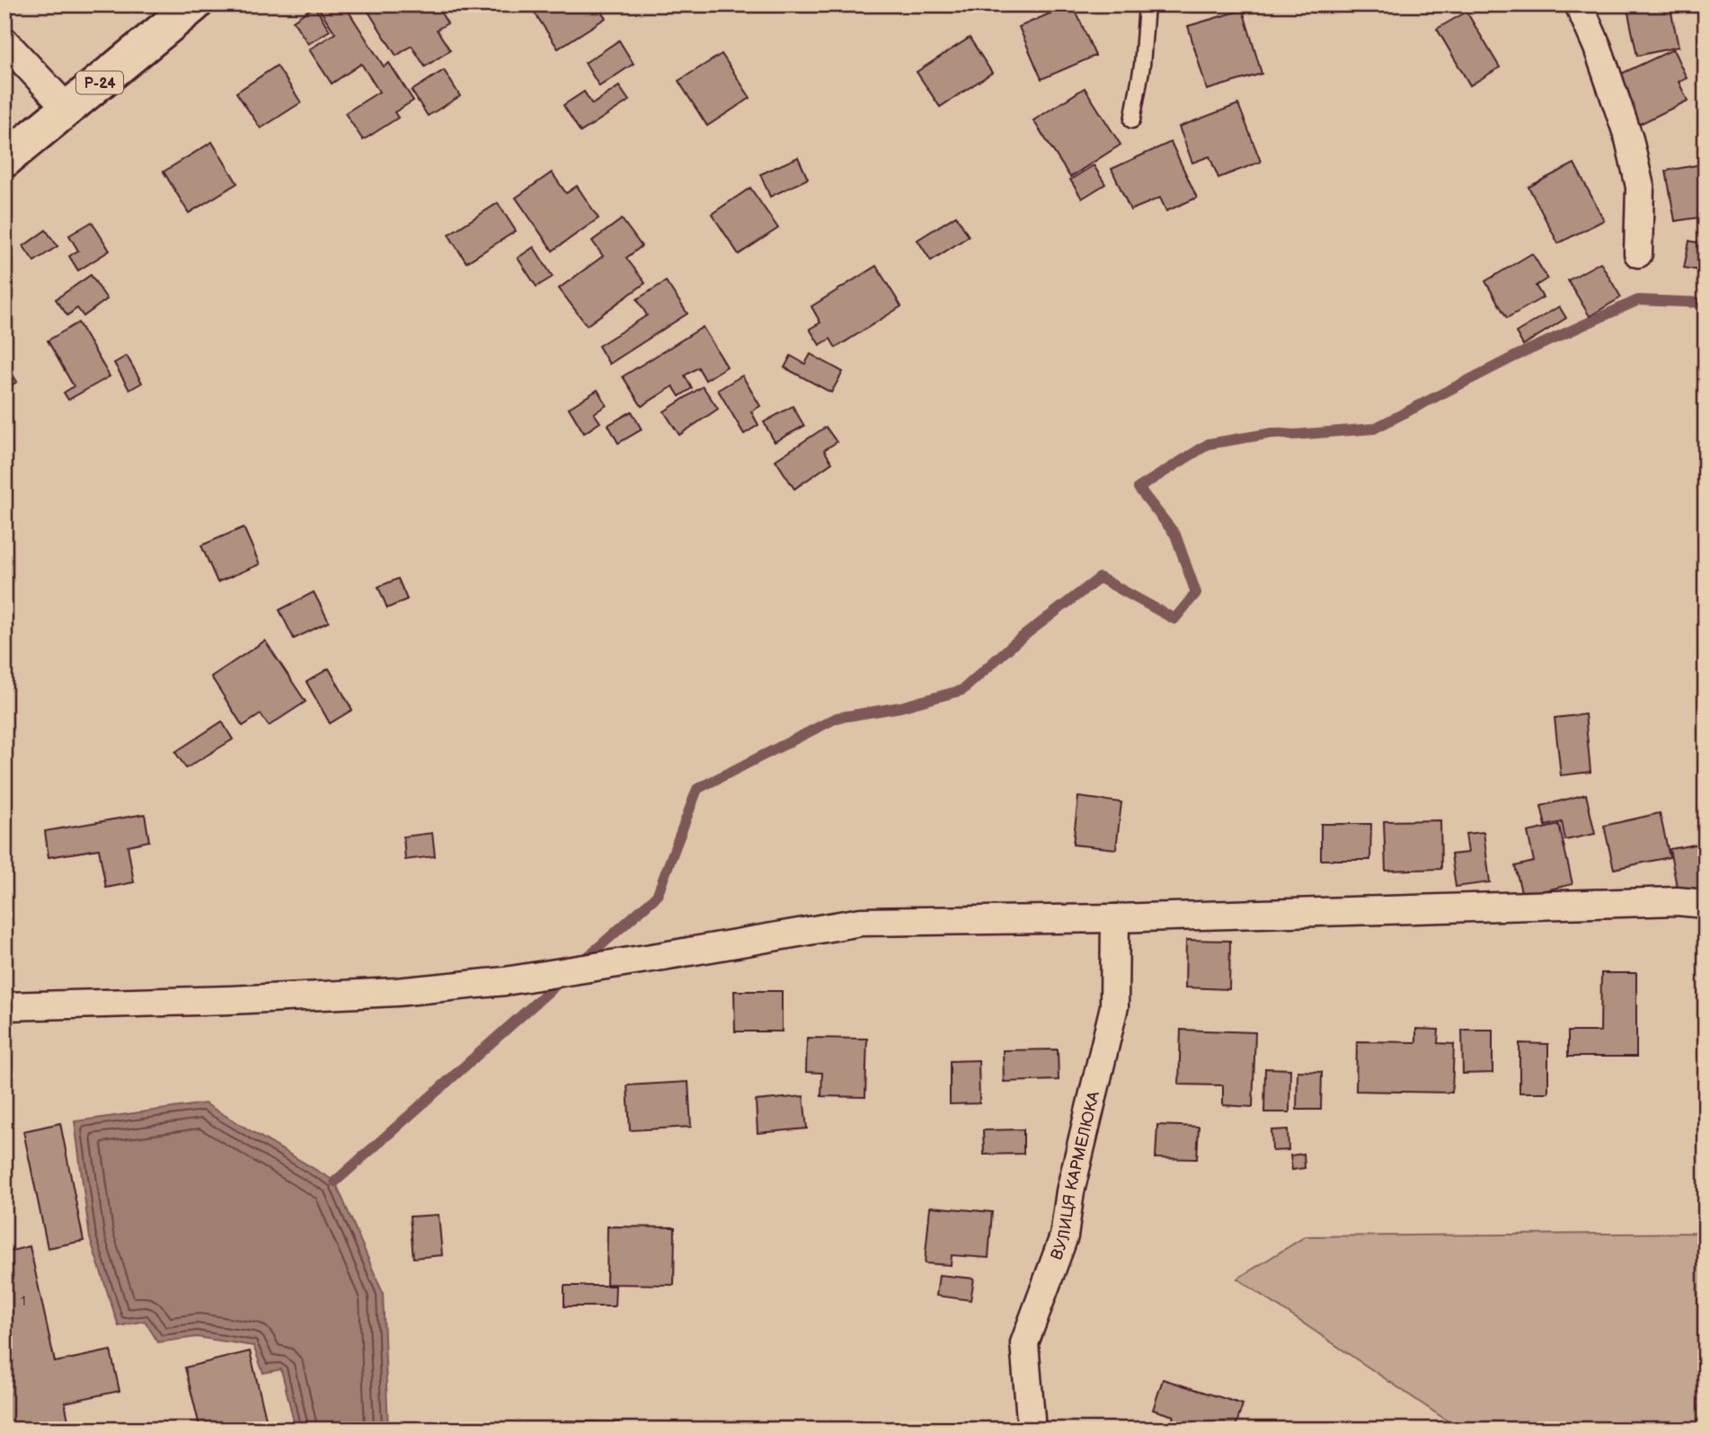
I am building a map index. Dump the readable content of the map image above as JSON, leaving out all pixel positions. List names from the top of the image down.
{
  "streets": {
    "main road": ["Р-24"],
    "street": ["ВУЛИЦЯ КАРМЕЛЮКА"]
  },
  "house_numbers": ["1"]
}
